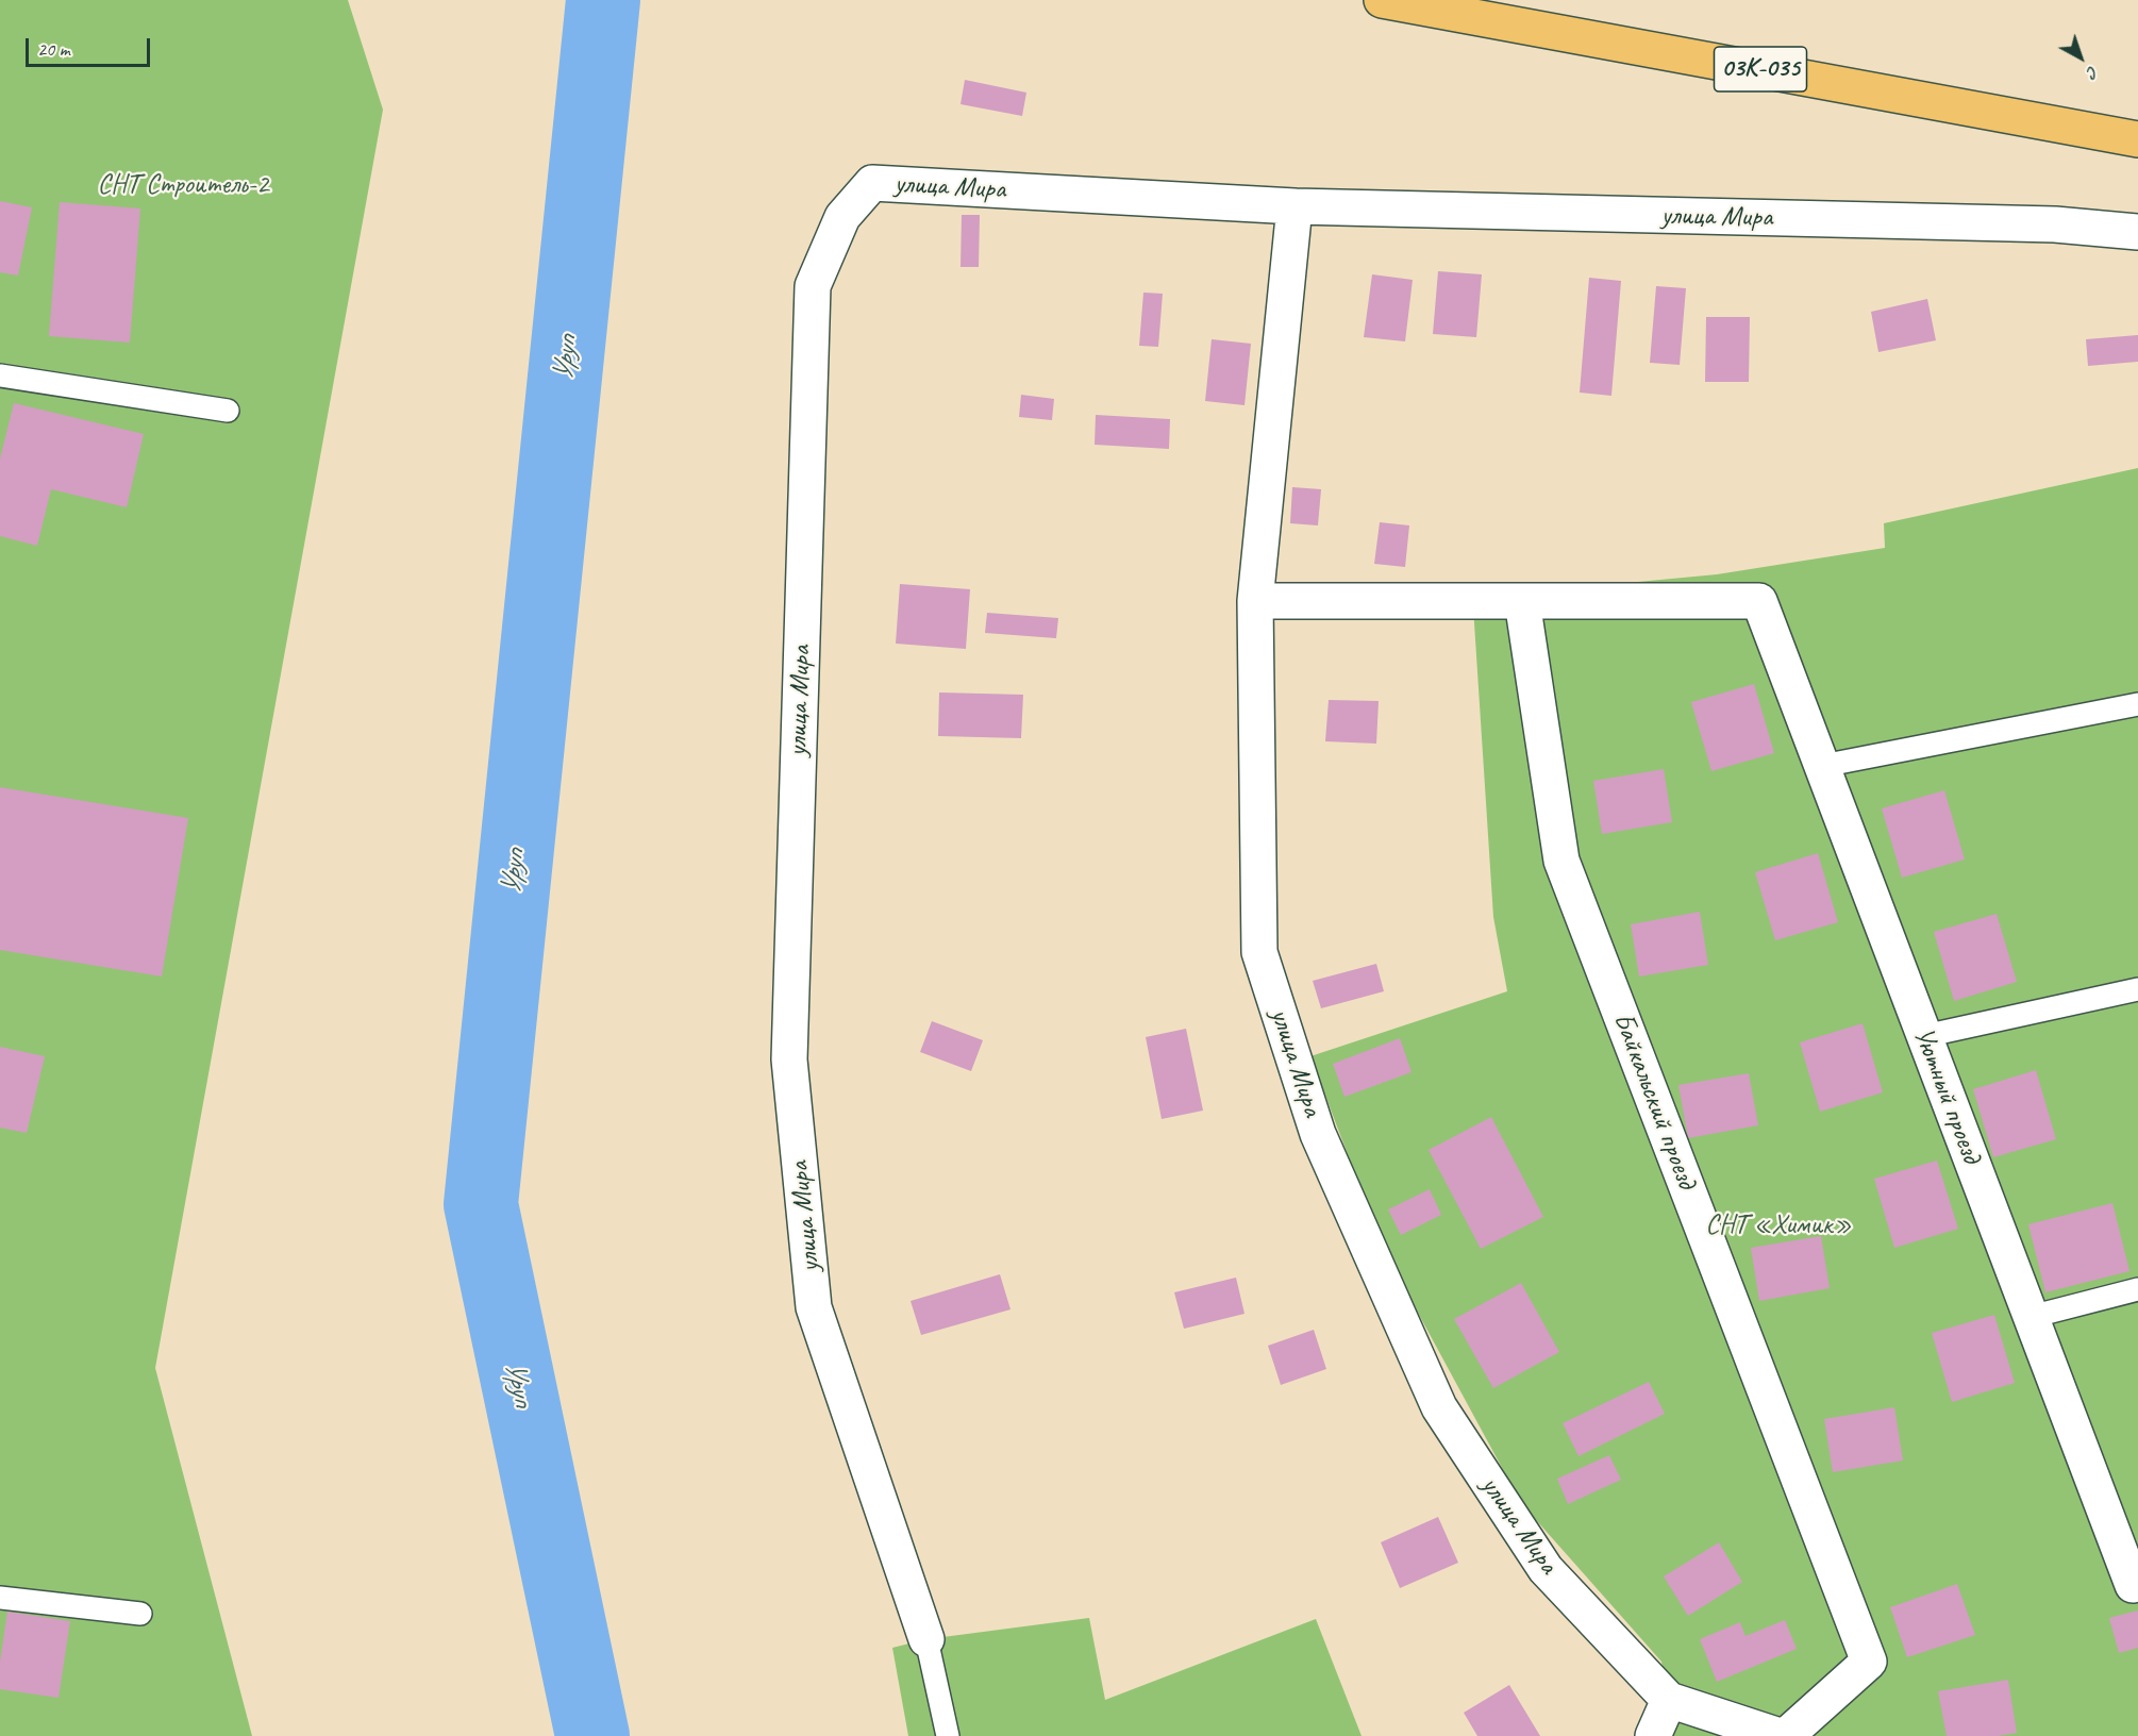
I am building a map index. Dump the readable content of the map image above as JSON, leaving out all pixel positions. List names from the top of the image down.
{
  "streets": {
    "main road": ["03К-035"],
    "street": ["улица Мира", "Уютный проезд", "Байкальский проезд"]
  },
  "crossings": [
    ["Уютный проезд", "Байкальский проезд"]
  ],
  "water": ["Уруп"],
  "parks": ["СНТ Строитель-2", "СНТ «Химик»"],
  "scale_bar": "20 m",
  "north": "bottom right"
}
